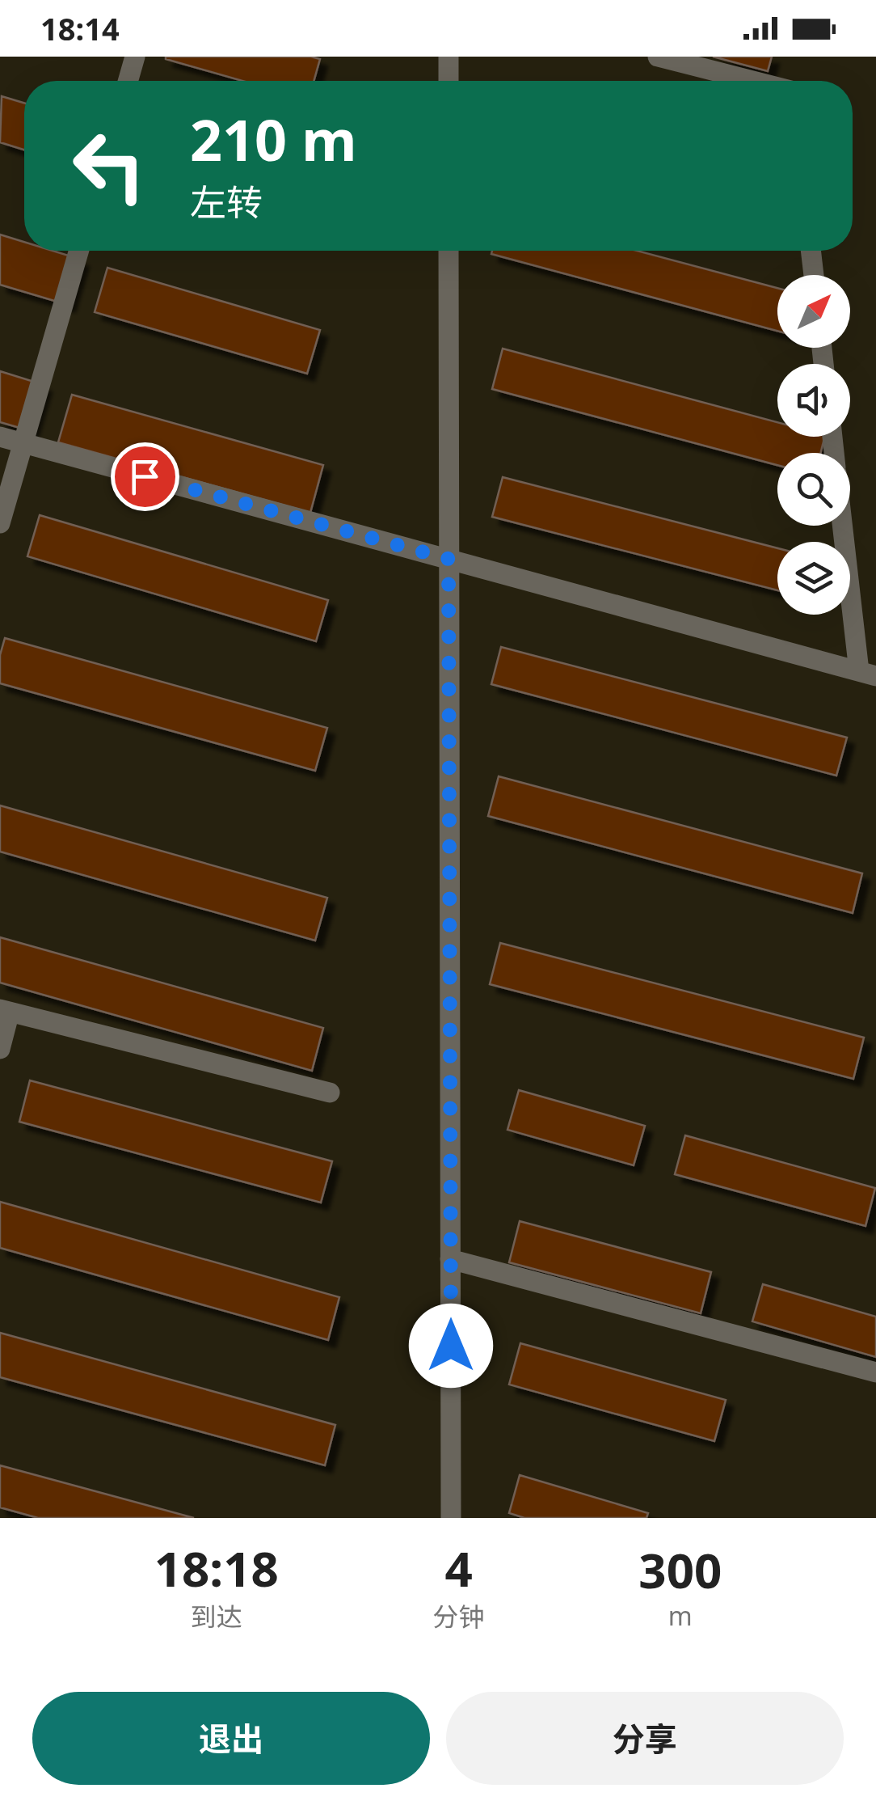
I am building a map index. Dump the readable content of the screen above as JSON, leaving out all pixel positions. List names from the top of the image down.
{
  "north": "top right",
  "page": {
    "status": "18:14",
    "turn": ["210 m", "左转"],
    "eta": [
      "18:18",
      "到达",
      "4",
      "分钟",
      "300",
      "m"
    ],
    "buttons": ["退出", "分享"]
  }
}
